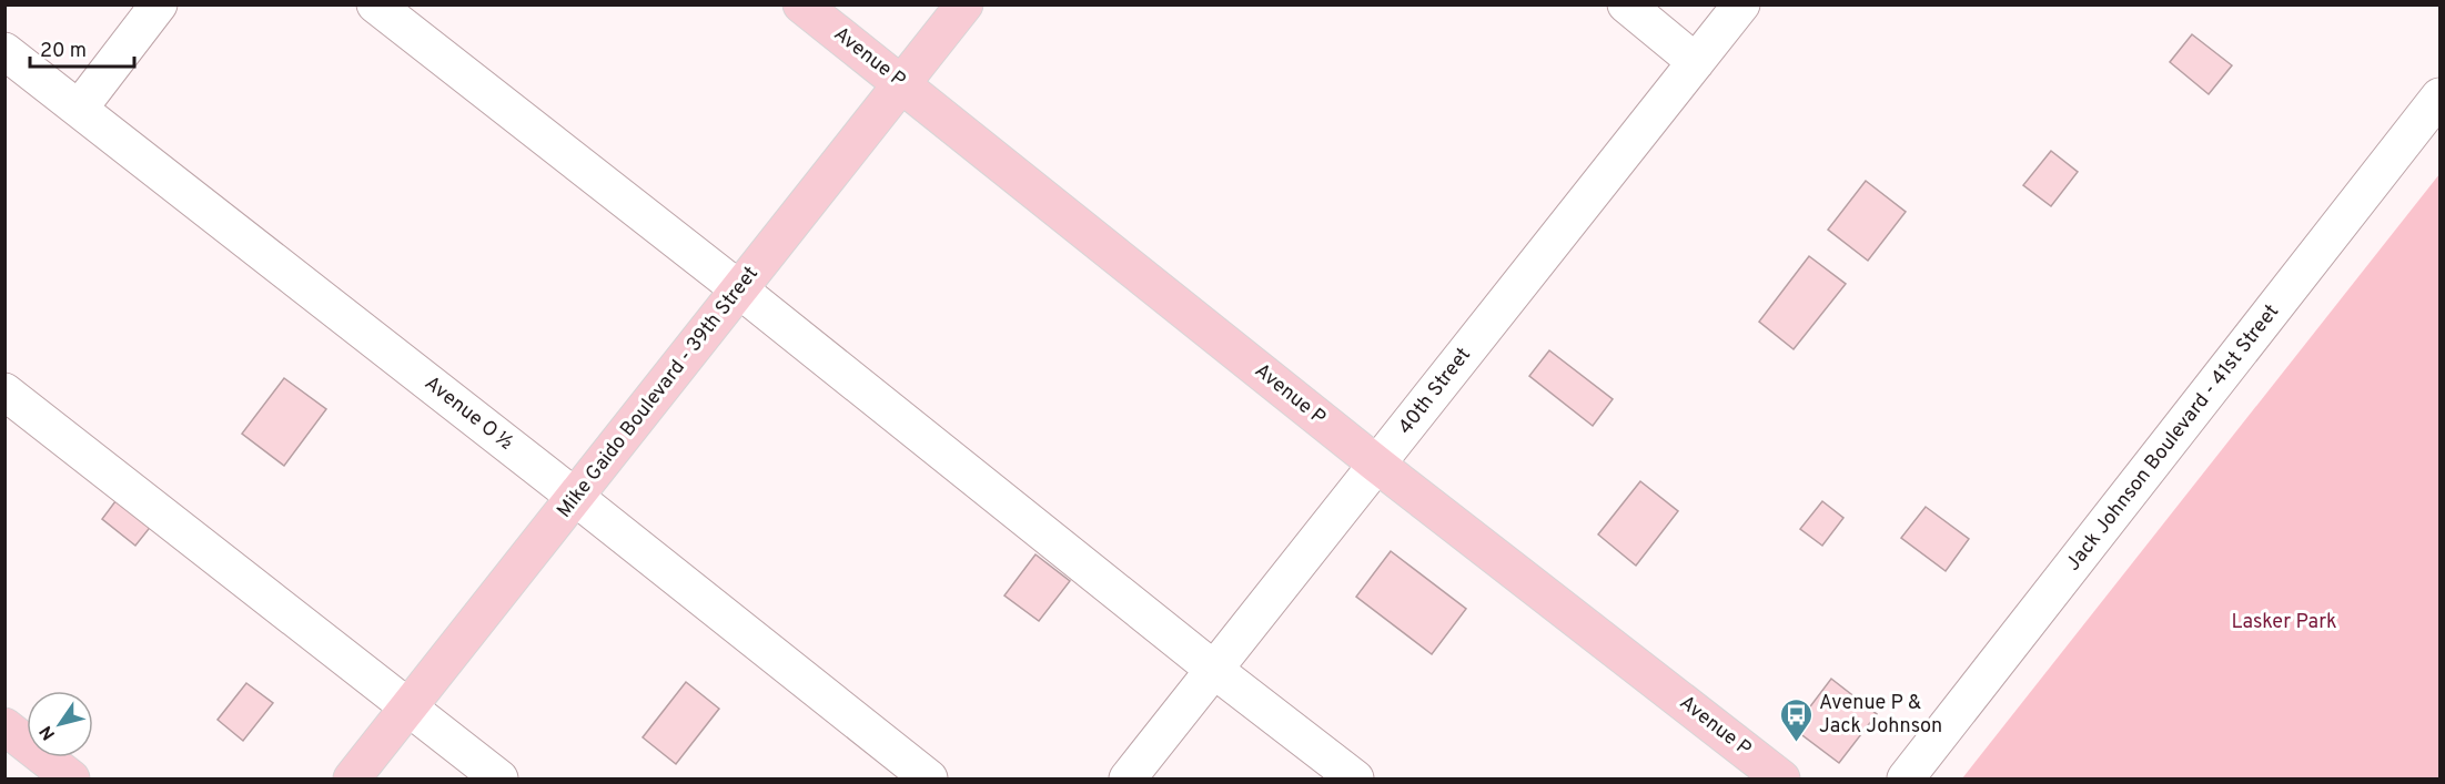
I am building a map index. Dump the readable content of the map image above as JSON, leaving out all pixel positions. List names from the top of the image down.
{
  "streets": {
    "main road": ["Avenue P", "Mike Gaido Boulevard - 39th Street"],
    "street": ["40th Street", "Avenue O ½", "Jack Johnson Boulevard - 41st Street"]
  },
  "crossings": [
    ["Avenue P", "40th Street"],
    ["Avenue P", "Mike Gaido Boulevard - 39th Street"],
    ["Mike Gaido Boulevard - 39th Street", "Avenue O ½"]
  ],
  "parks": ["Lasker Park"],
  "places": {
    "bus stop": ["Avenue P & Jack Johnson"]
  },
  "scale_bar": "20 m",
  "north": "bottom left"
}
